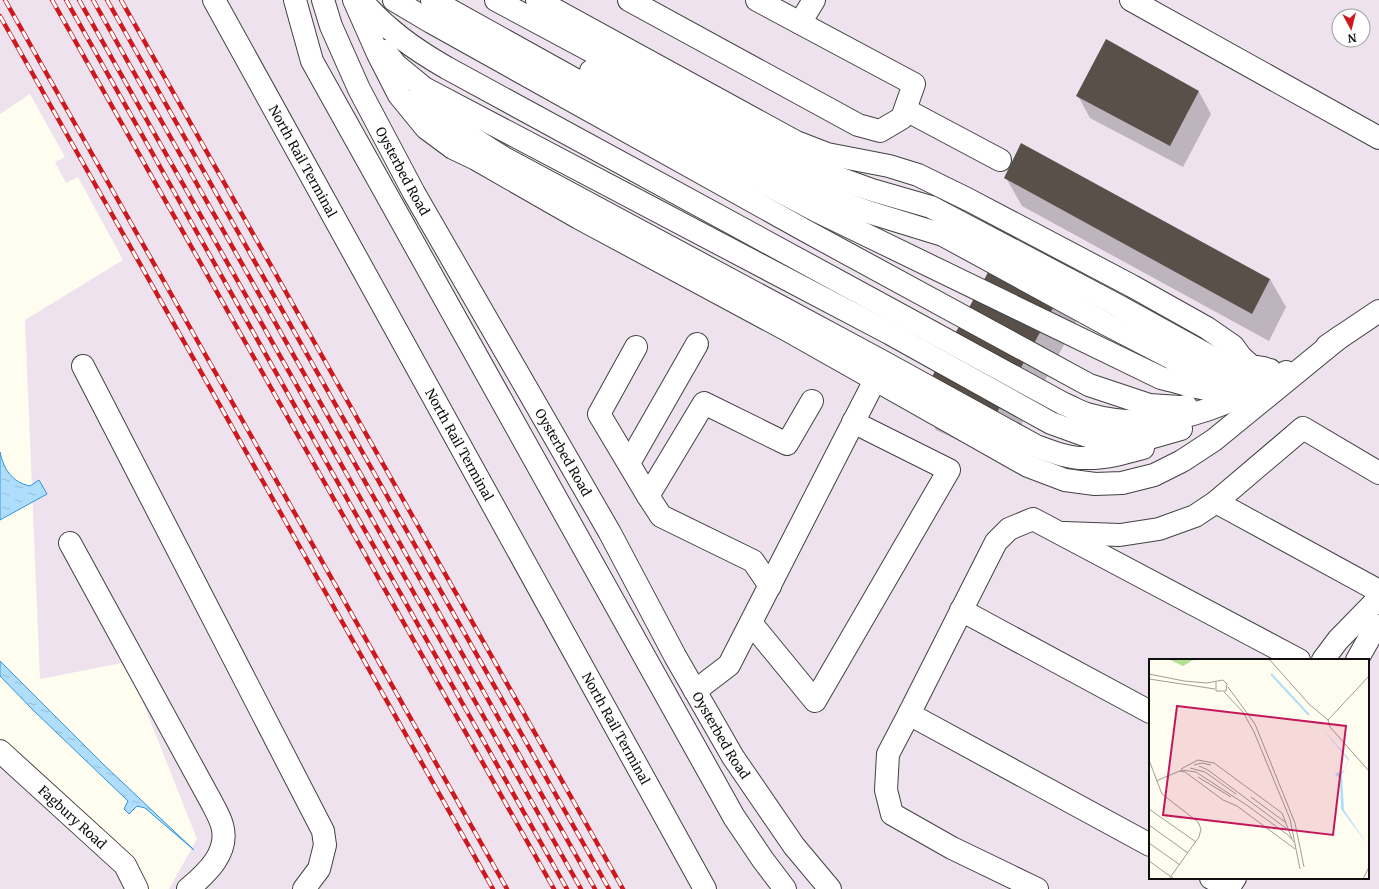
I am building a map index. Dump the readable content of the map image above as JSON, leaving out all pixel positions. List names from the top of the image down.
{
  "streets": {
    "street": ["North Rail Terminal", "Oysterbed Road", "Fagbury Road"]
  },
  "north": "bottom"
}
